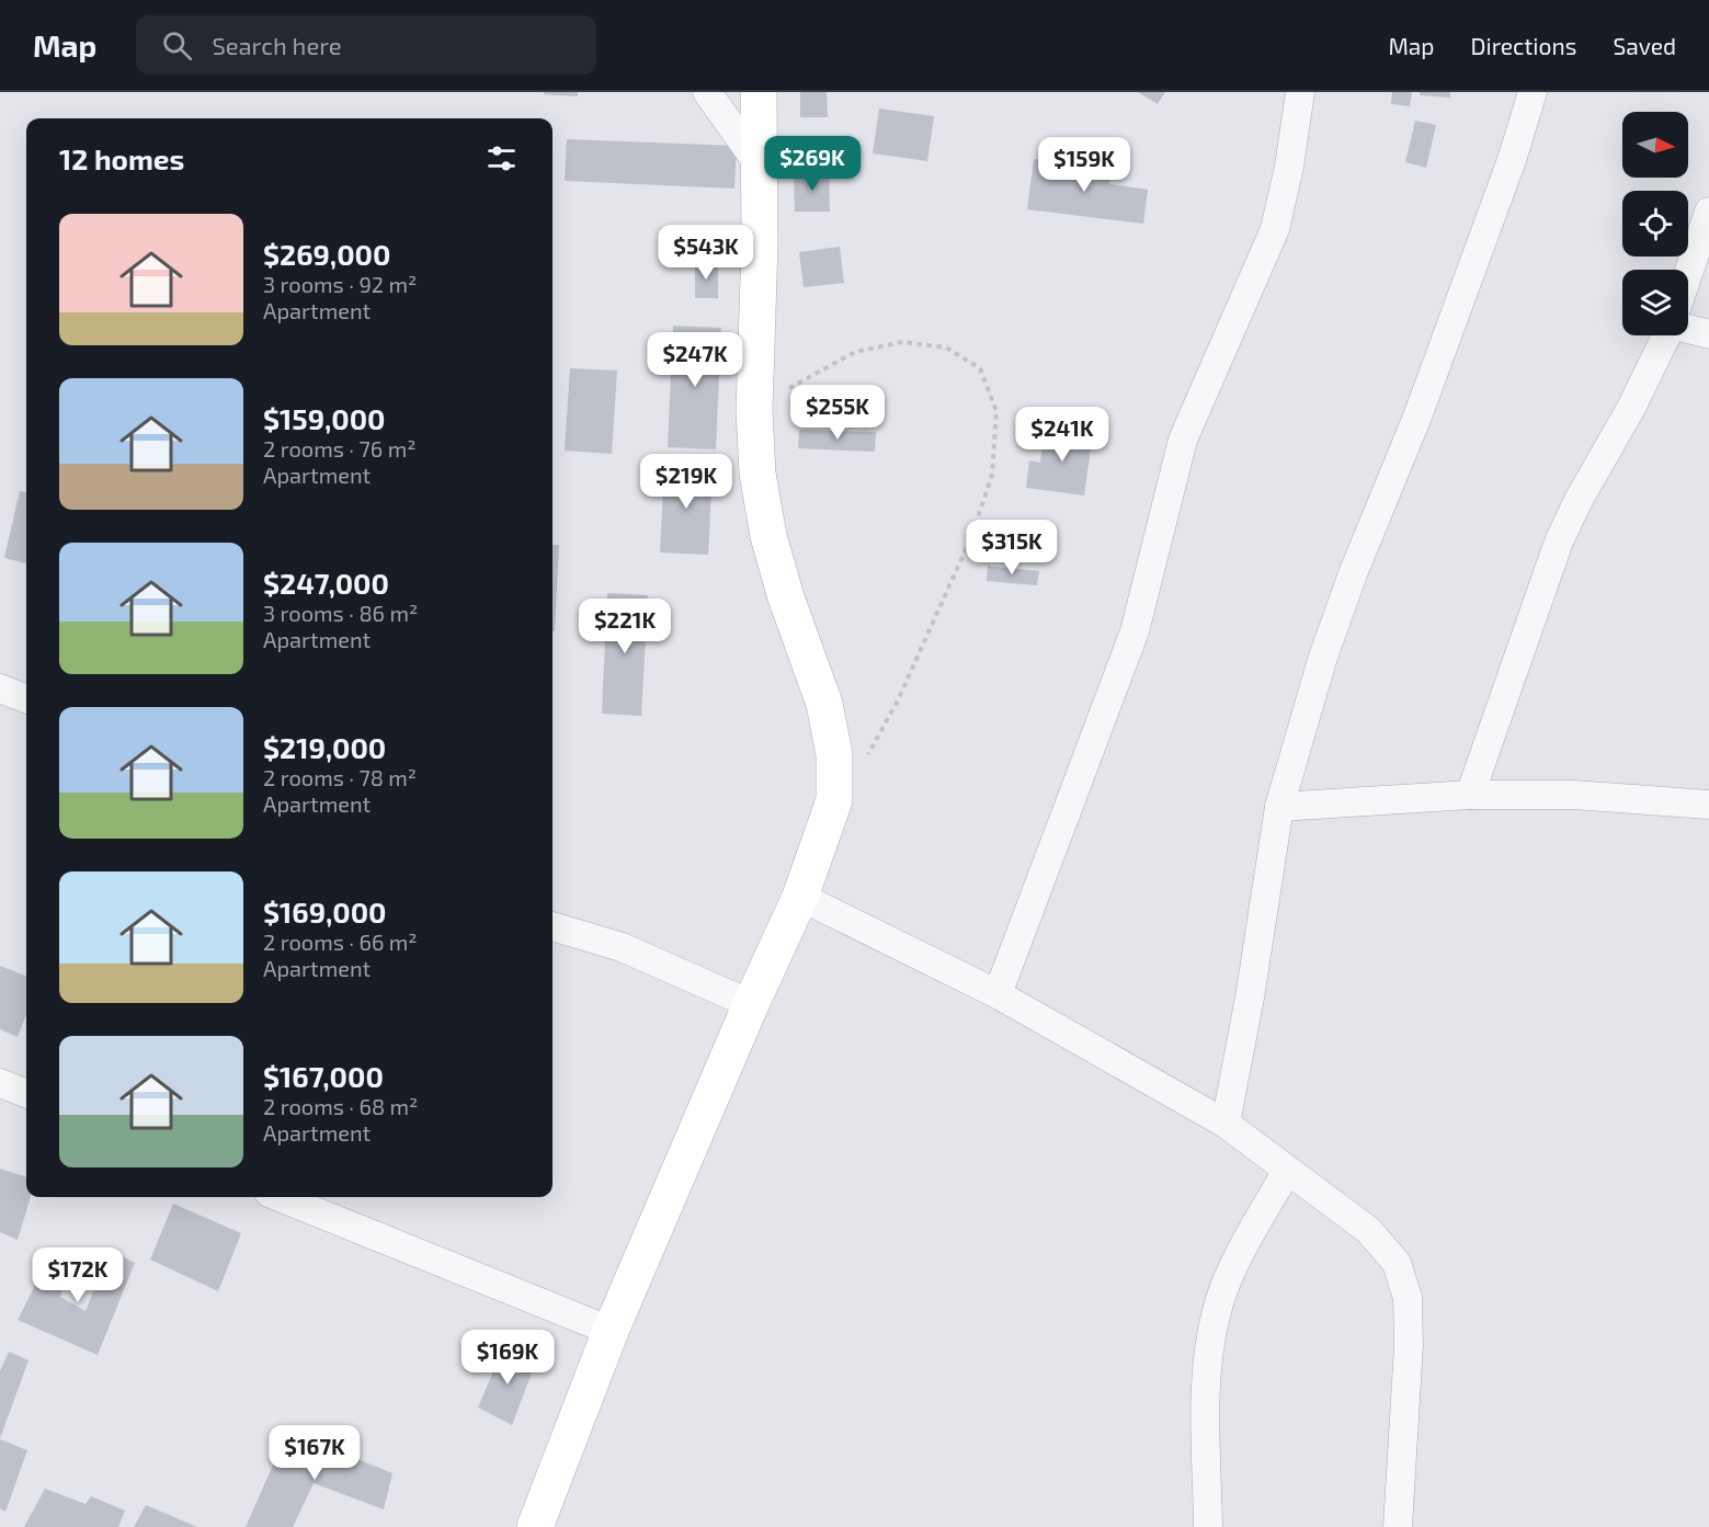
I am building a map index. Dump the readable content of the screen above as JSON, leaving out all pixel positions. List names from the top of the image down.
{
  "north": "right",
  "page": {
    "header": "Map",
    "search": "Search here",
    "nav": ["Map", "Directions", "Saved"],
    "heading": "12 homes",
    "price": [
      "$269K",
      "$159K",
      "$543K",
      "$247K",
      "$255K",
      "$241K",
      "$219K",
      "$315K",
      "$221K",
      "$172K",
      "$169K",
      "$167K"
    ],
    "list": [
      {
        "name": "$269,000",
        "note": "3 rooms · 92 m² · Apartment"
      },
      {
        "name": "$159,000",
        "note": "2 rooms · 76 m² · Apartment"
      },
      {
        "name": "$247,000",
        "note": "3 rooms · 86 m² · Apartment"
      },
      {
        "name": "$219,000",
        "note": "2 rooms · 78 m² · Apartment"
      },
      {
        "name": "$169,000",
        "note": "2 rooms · 66 m² · Apartment"
      },
      {
        "name": "$167,000",
        "note": "2 rooms · 68 m² · Apartment"
      }
    ]
  }
}
